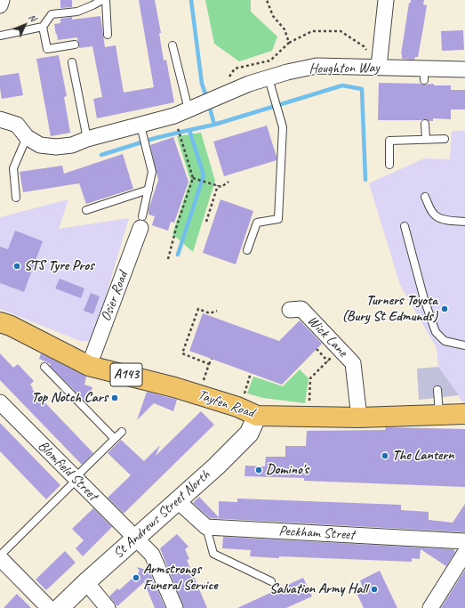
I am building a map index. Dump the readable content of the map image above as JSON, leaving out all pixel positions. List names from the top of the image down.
{
  "streets": {
    "main road": ["A143", "Tayfen Road"],
    "street": [
      "Houghton Way",
      "Osier Road",
      "Wick Lane",
      "Blomfield Street",
      "St Andrews Street North",
      "Peckham Street"
    ]
  },
  "crossings": [
    ["Osier Road", "Tayfen Road"],
    ["Wick Lane", "Tayfen Road"],
    ["Tayfen Road", "St Andrews Street North"],
    ["Blomfield Street", "St Andrews Street North"]
  ],
  "places": [
    "STS Tyre Pros",
    "Turners Toyota (Bury St Edmunds)",
    "Top Notch Cars",
    "The Lantern",
    "Domino's",
    "Armstrongs Funeral Service",
    "Salvation Army Hall"
  ],
  "north": "top right"
}
